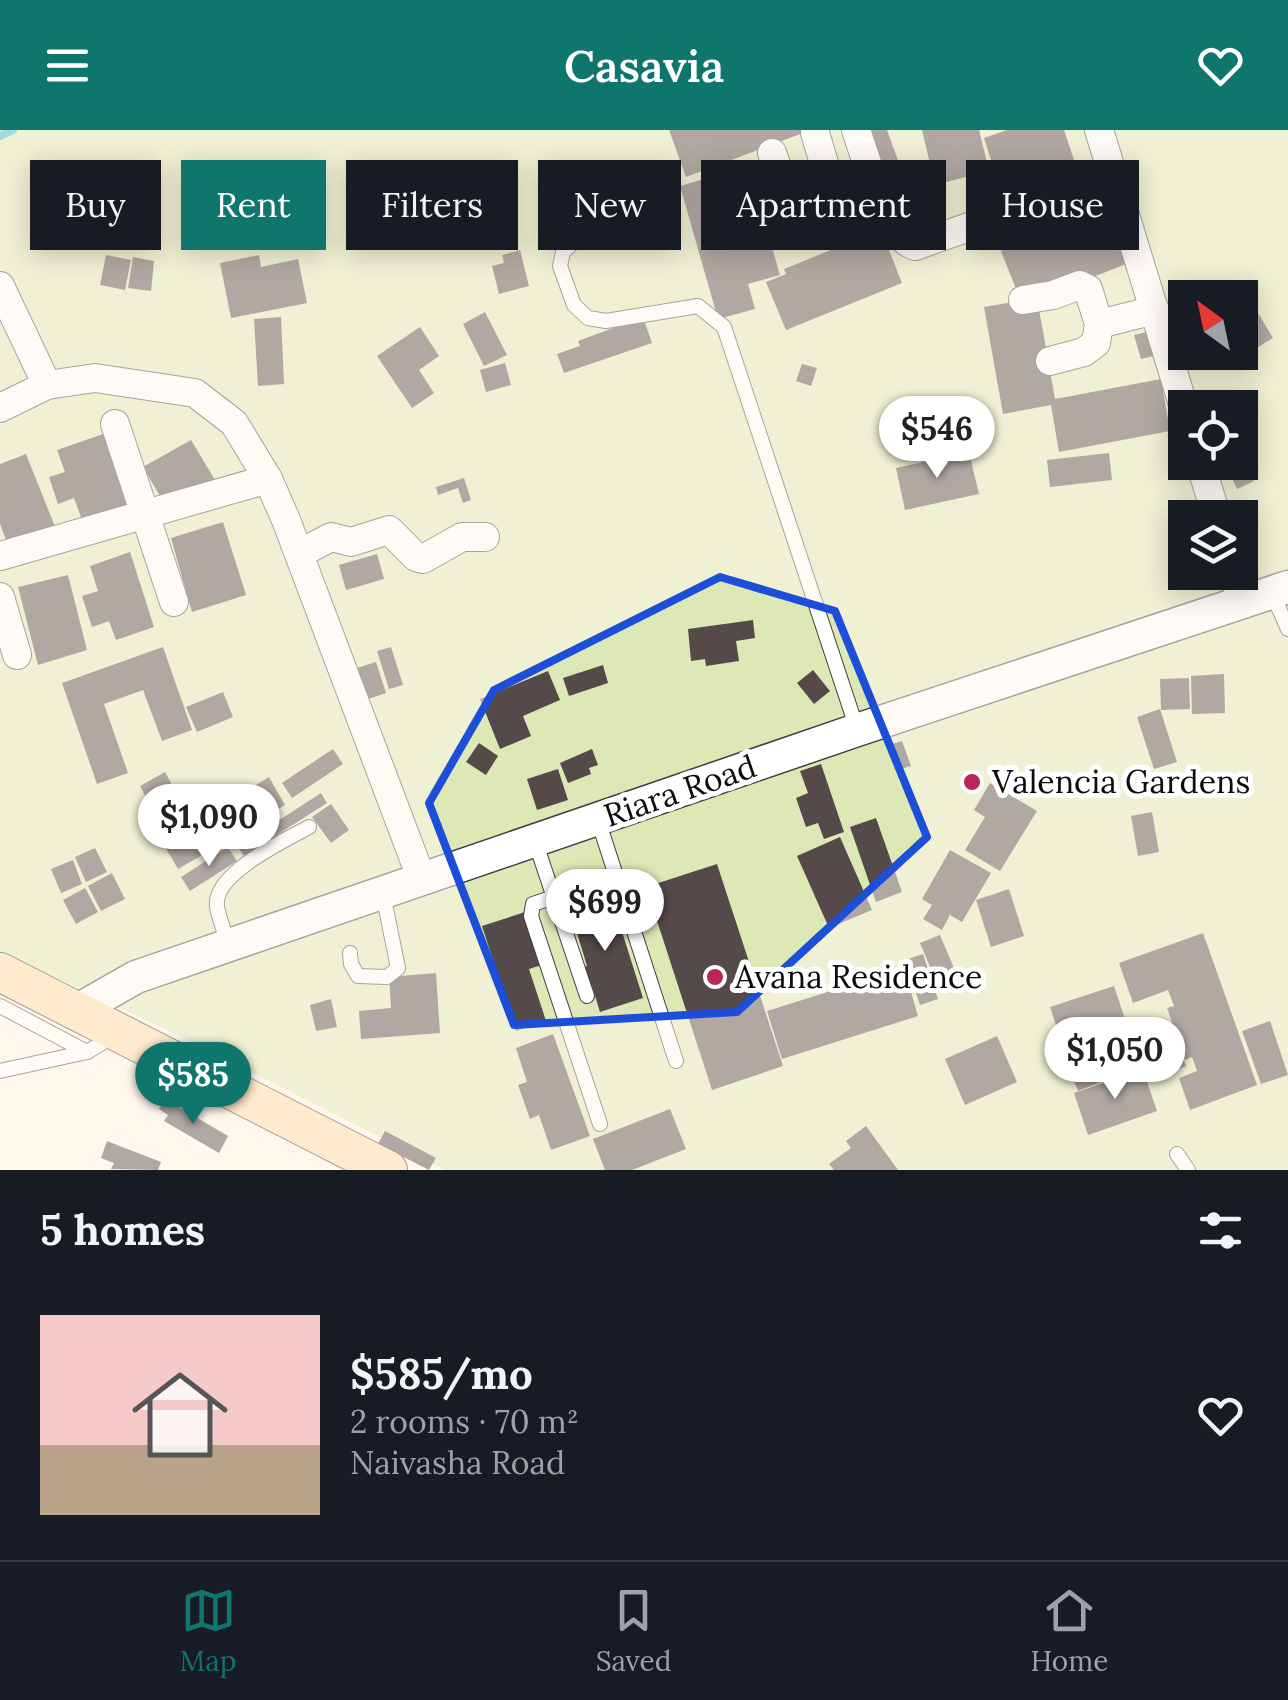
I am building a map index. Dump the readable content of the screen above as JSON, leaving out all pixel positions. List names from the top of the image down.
{
  "streets": {
    "street": ["Riara Road"]
  },
  "places": ["Valencia Gardens", "Avana Residence"],
  "north": "top left",
  "page": {
    "header": "Casavia",
    "chip": [
      "Buy",
      "Rent",
      "Filters",
      "New",
      "Apartment",
      "House"
    ],
    "price": [
      "$546",
      "$1,090",
      "$699",
      "$1,050",
      "$585"
    ],
    "heading": "5 homes",
    "list": [
      {
        "name": "$585/mo",
        "note": "2 rooms · 70 m² · Naivasha Road"
      }
    ],
    "tabs": ["Map", "Saved", "Home"]
  }
}
